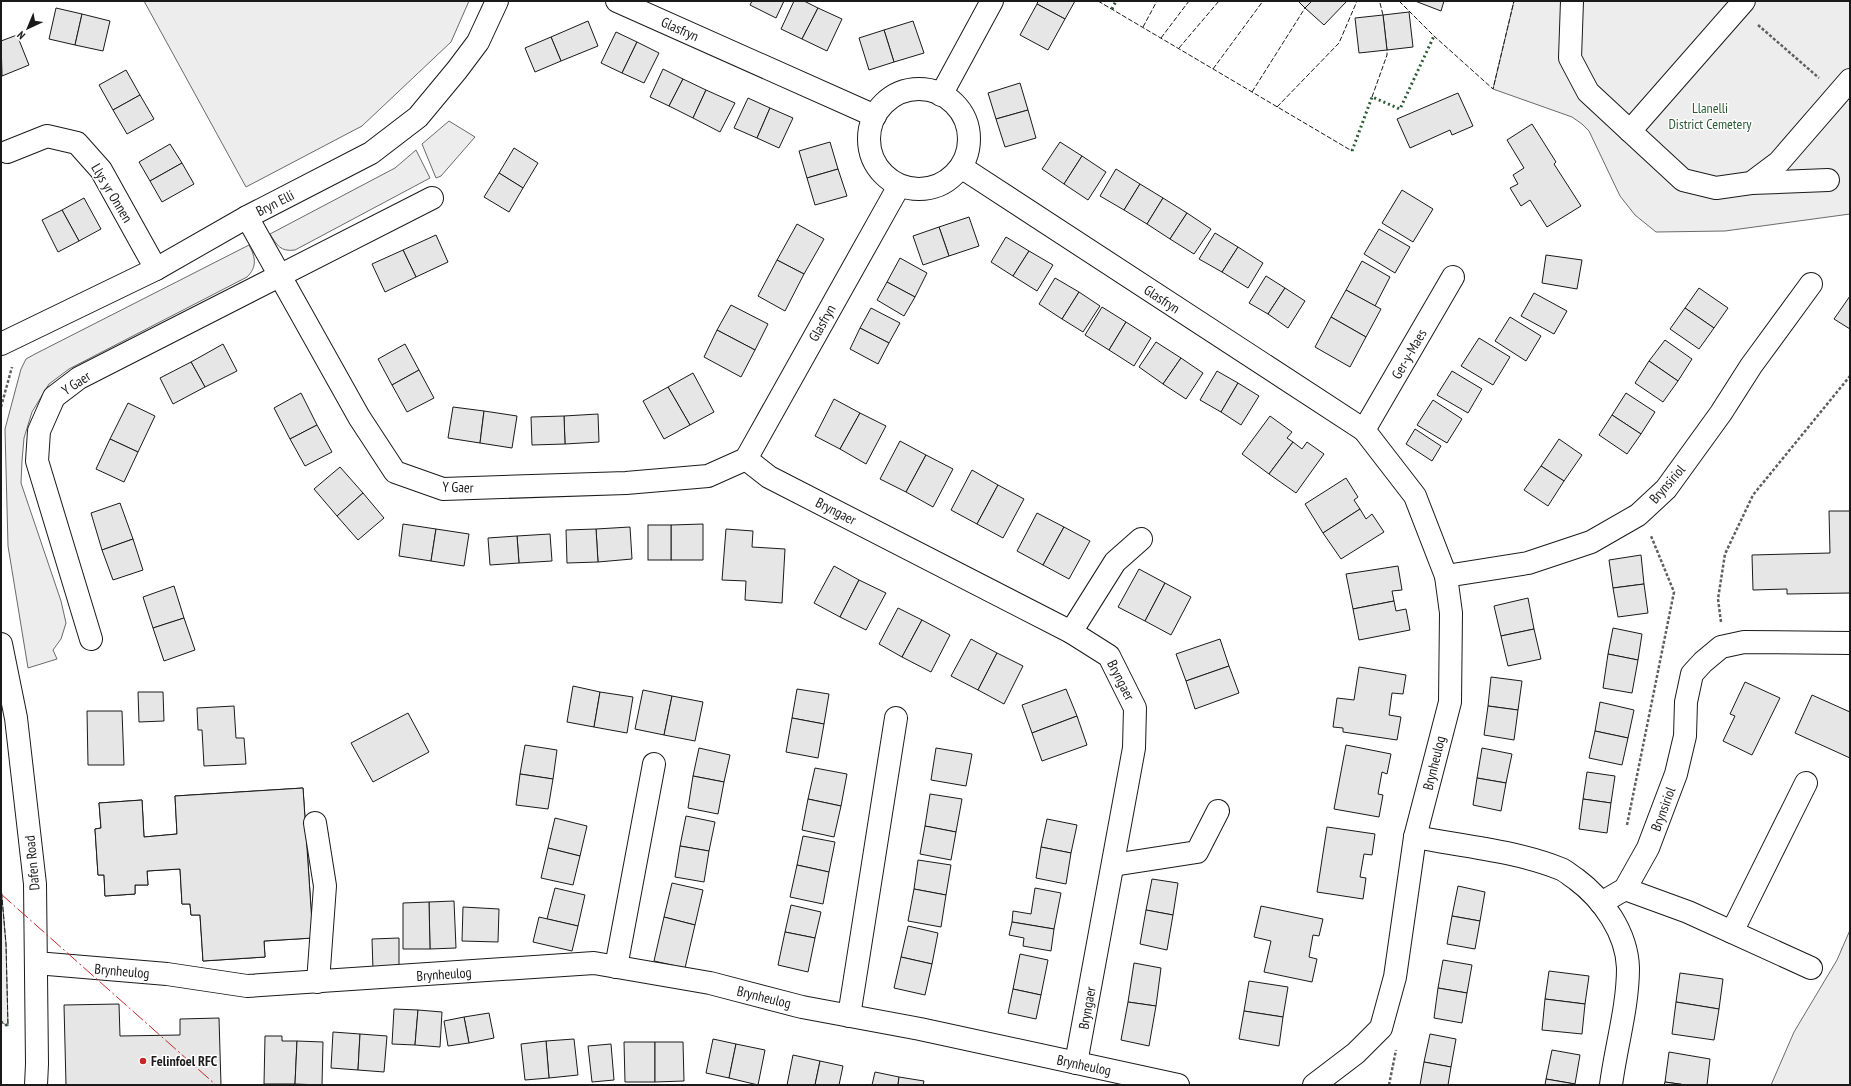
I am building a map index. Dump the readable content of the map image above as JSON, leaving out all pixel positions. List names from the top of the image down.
{
  "streets": {
    "street": [
      "Glasfryn",
      "Llys yr Onnen",
      "Bryn Elli",
      "Ger-y-Maes",
      "Y Gaer",
      "Brynsiriol",
      "Bryngaer",
      "Brynheulog",
      "Dafen Road"
    ]
  },
  "crossings": [
    ["Glasfryn", "Ger-y-Maes"],
    ["Glasfryn", "Y Gaer"],
    ["Glasfryn", "Bryngaer"],
    ["Glasfryn", "Brynheulog"],
    ["Llys yr Onnen", "Bryn Elli"],
    ["Bryn Elli", "Y Gaer"],
    ["Ger-y-Maes", "Brynheulog"],
    ["Y Gaer", "Bryngaer"],
    ["Brynsiriol", "Brynheulog"],
    ["Bryngaer", "Brynheulog"],
    ["Brynheulog", "Dafen Road"]
  ],
  "parks": ["Llanelli District Cemetery"],
  "places": ["Felinfoel RFC"],
  "north": "bottom left"
}
